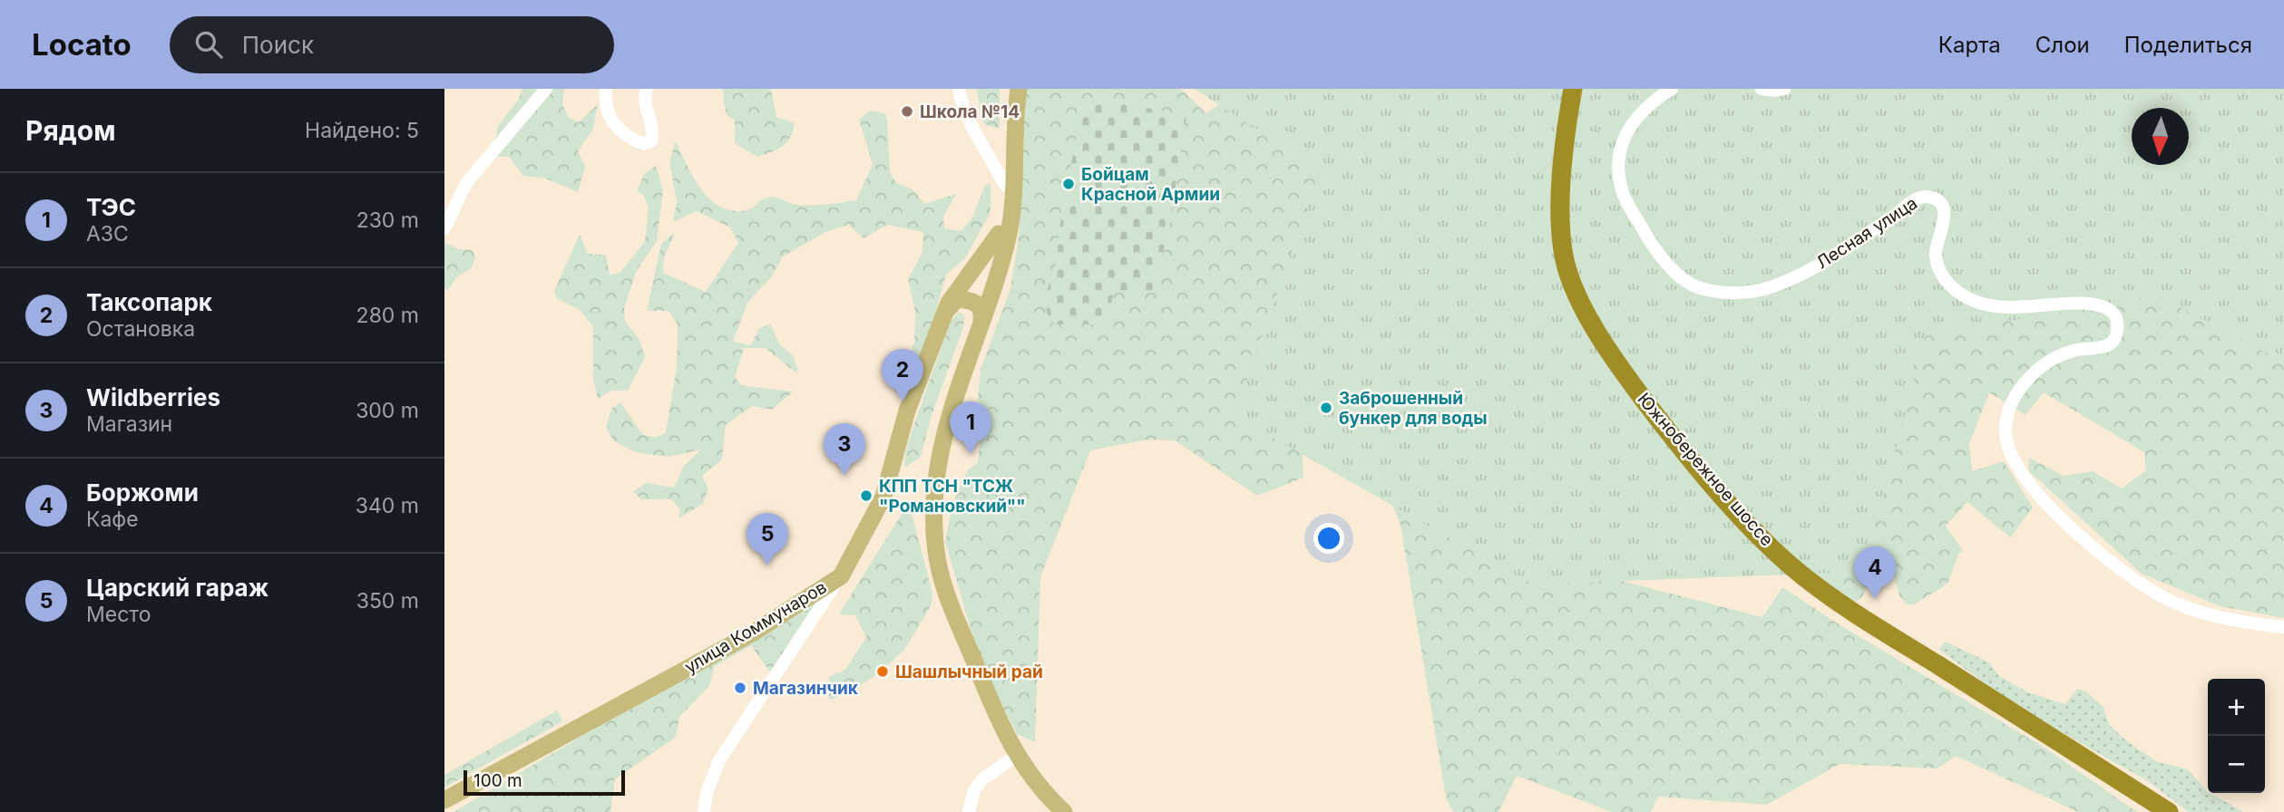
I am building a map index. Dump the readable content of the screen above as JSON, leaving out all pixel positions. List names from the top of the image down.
{
  "streets": {
    "highway": ["Южнобережное шоссе"],
    "main road": ["улица Коммунаров"],
    "street": ["Лесная улица"]
  },
  "places": [
    "Школа №14",
    "Бойцам Красной Армии",
    "Заброшенный бункер для воды",
    "КПП ТСН \"ТСЖ \"Романовский\"\"",
    "Шашлычный рай",
    "Магазинчик"
  ],
  "scale_bar": "100 m",
  "north": "bottom",
  "page": {
    "header": "Locato",
    "search": "Поиск",
    "nav": ["Карта", "Слои", "Поделиться"],
    "heading": ["Рядом", "Найдено: 5"],
    "list": [
      {
        "mark": "1",
        "name": "ТЭС",
        "note": "АЗС",
        "value": "230 m"
      },
      {
        "mark": "2",
        "name": "Таксопарк",
        "note": "Остановка",
        "value": "280 m"
      },
      {
        "mark": "3",
        "name": "Wildberries",
        "note": "Магазин",
        "value": "300 m"
      },
      {
        "mark": "4",
        "name": "Боржоми",
        "note": "Кафе",
        "value": "340 m"
      },
      {
        "mark": "5",
        "name": "Царский гараж",
        "note": "Место",
        "value": "350 m"
      }
    ],
    "pins": [
      "2",
      "1",
      "3",
      "5",
      "4"
    ],
    "map_buttons": ["+", "−"],
    "scale": "100 m"
  }
}
